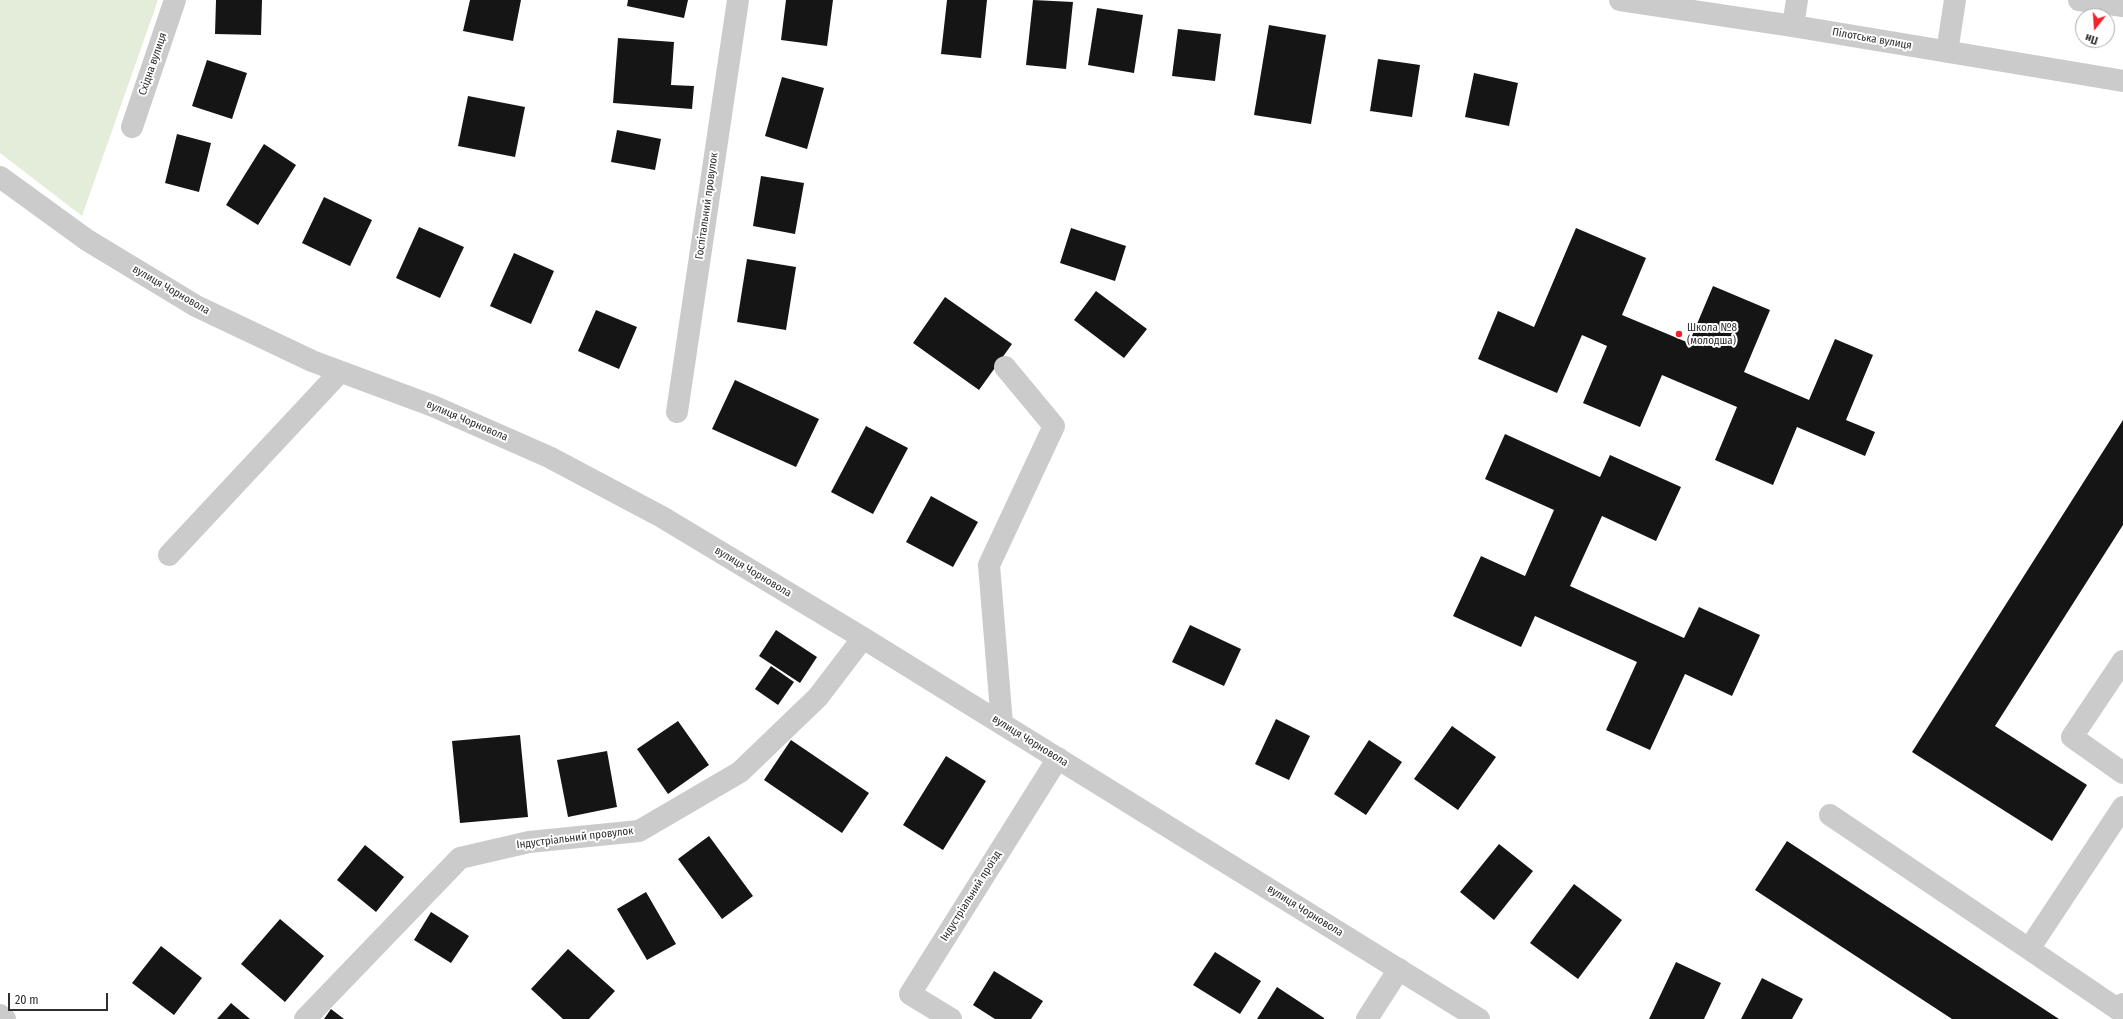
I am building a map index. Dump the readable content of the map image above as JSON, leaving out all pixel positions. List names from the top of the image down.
{
  "streets": {
    "street": [
      "Пілотська вулиця",
      "Східна вулиця",
      "Госпітальний провулок",
      "вулиця Чорновола",
      "Індустріальний провулок",
      "Індустріальний проїзд"
    ]
  },
  "crossings": [
    ["вулиця Чорновола", "Індустріальний провулок"],
    ["вулиця Чорновола", "Індустріальний проїзд"]
  ],
  "places": ["Школа №8 (молодша)"],
  "scale_bar": "20 m",
  "north": "bottom"
}
